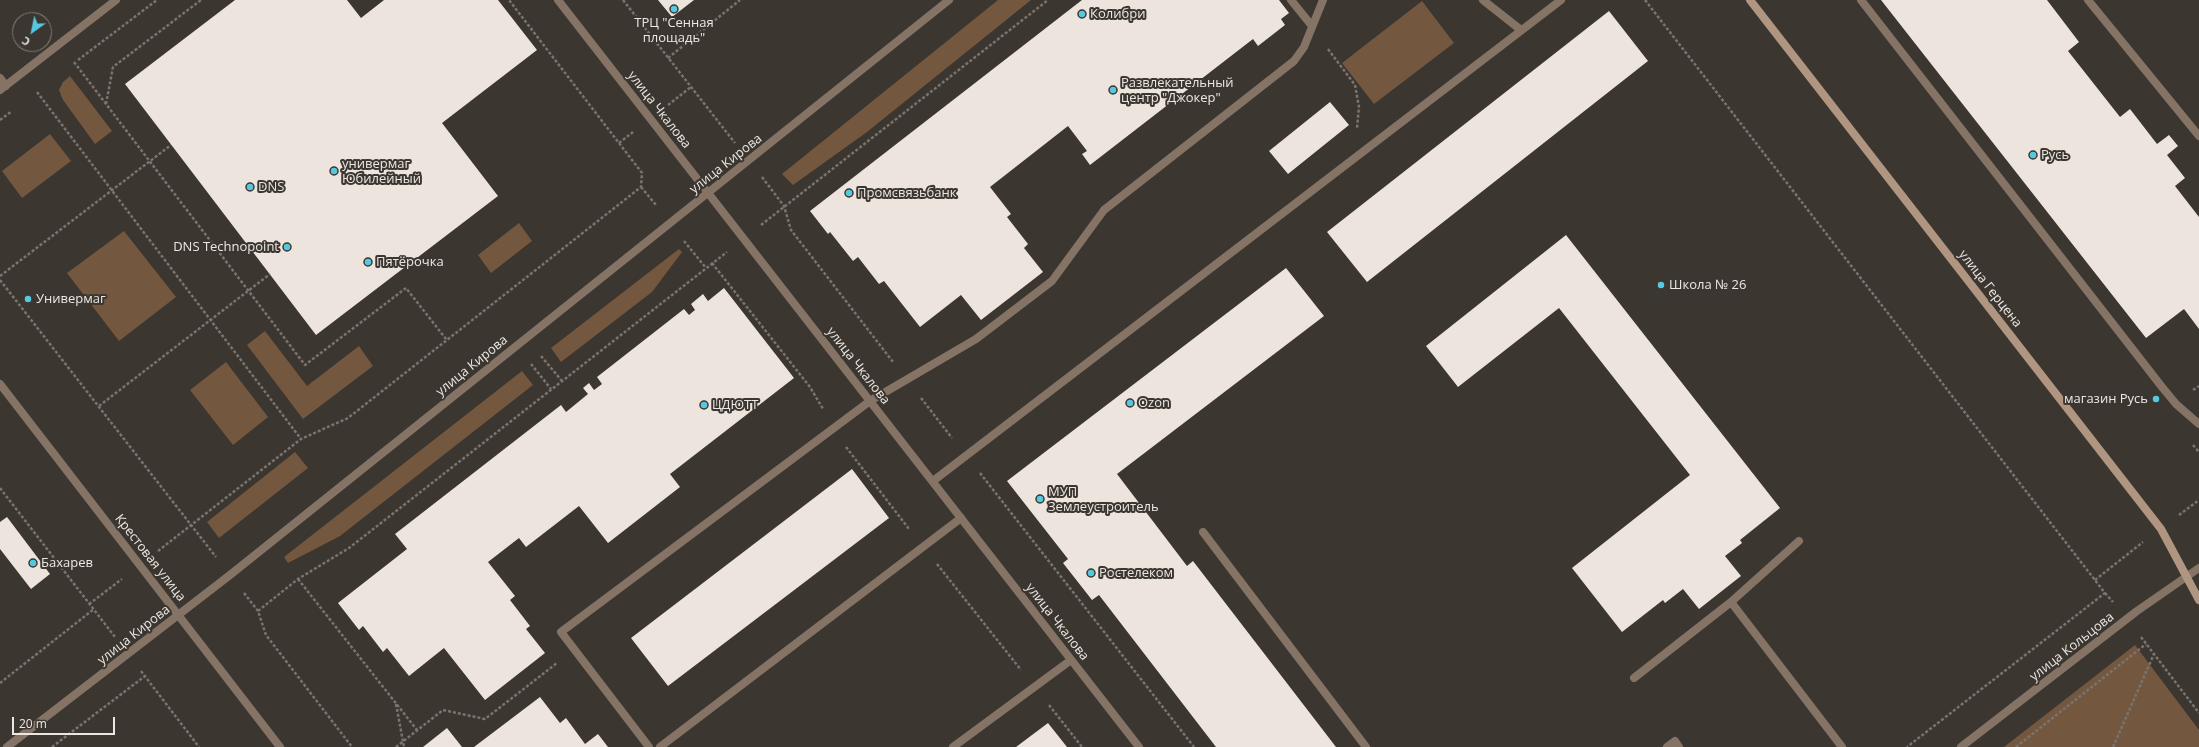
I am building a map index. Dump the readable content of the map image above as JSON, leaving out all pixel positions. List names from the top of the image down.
{
  "streets": {
    "main road": ["улица Герцена"],
    "street": [
      "улица Чкалова",
      "улица Кирова",
      "Крестовая улица",
      "улица Кольцова"
    ]
  },
  "crossings": [
    ["улица Чкалова", "улица Кирова"],
    ["улица Кирова", "Крестовая улица"],
    ["улица Герцена", "улица Кольцова"]
  ],
  "places": [
    "ТРЦ \"Сенная площадь\"",
    "Колибри",
    "Развлекательный центр \"Джокер\"",
    "Русь",
    "универмаг Юбилейный",
    "DNS",
    "Промсвязьбанк",
    "DNS Technopoint",
    "Пятёрочка",
    "Школа № 26",
    "Универмаг",
    "магазин Русь",
    "Ozon",
    "ЦДЮТТ",
    "МУП Землеустроитель",
    "Бахарев",
    "Ростелеком"
  ],
  "scale_bar": "20 m",
  "north": "bottom left"
}
